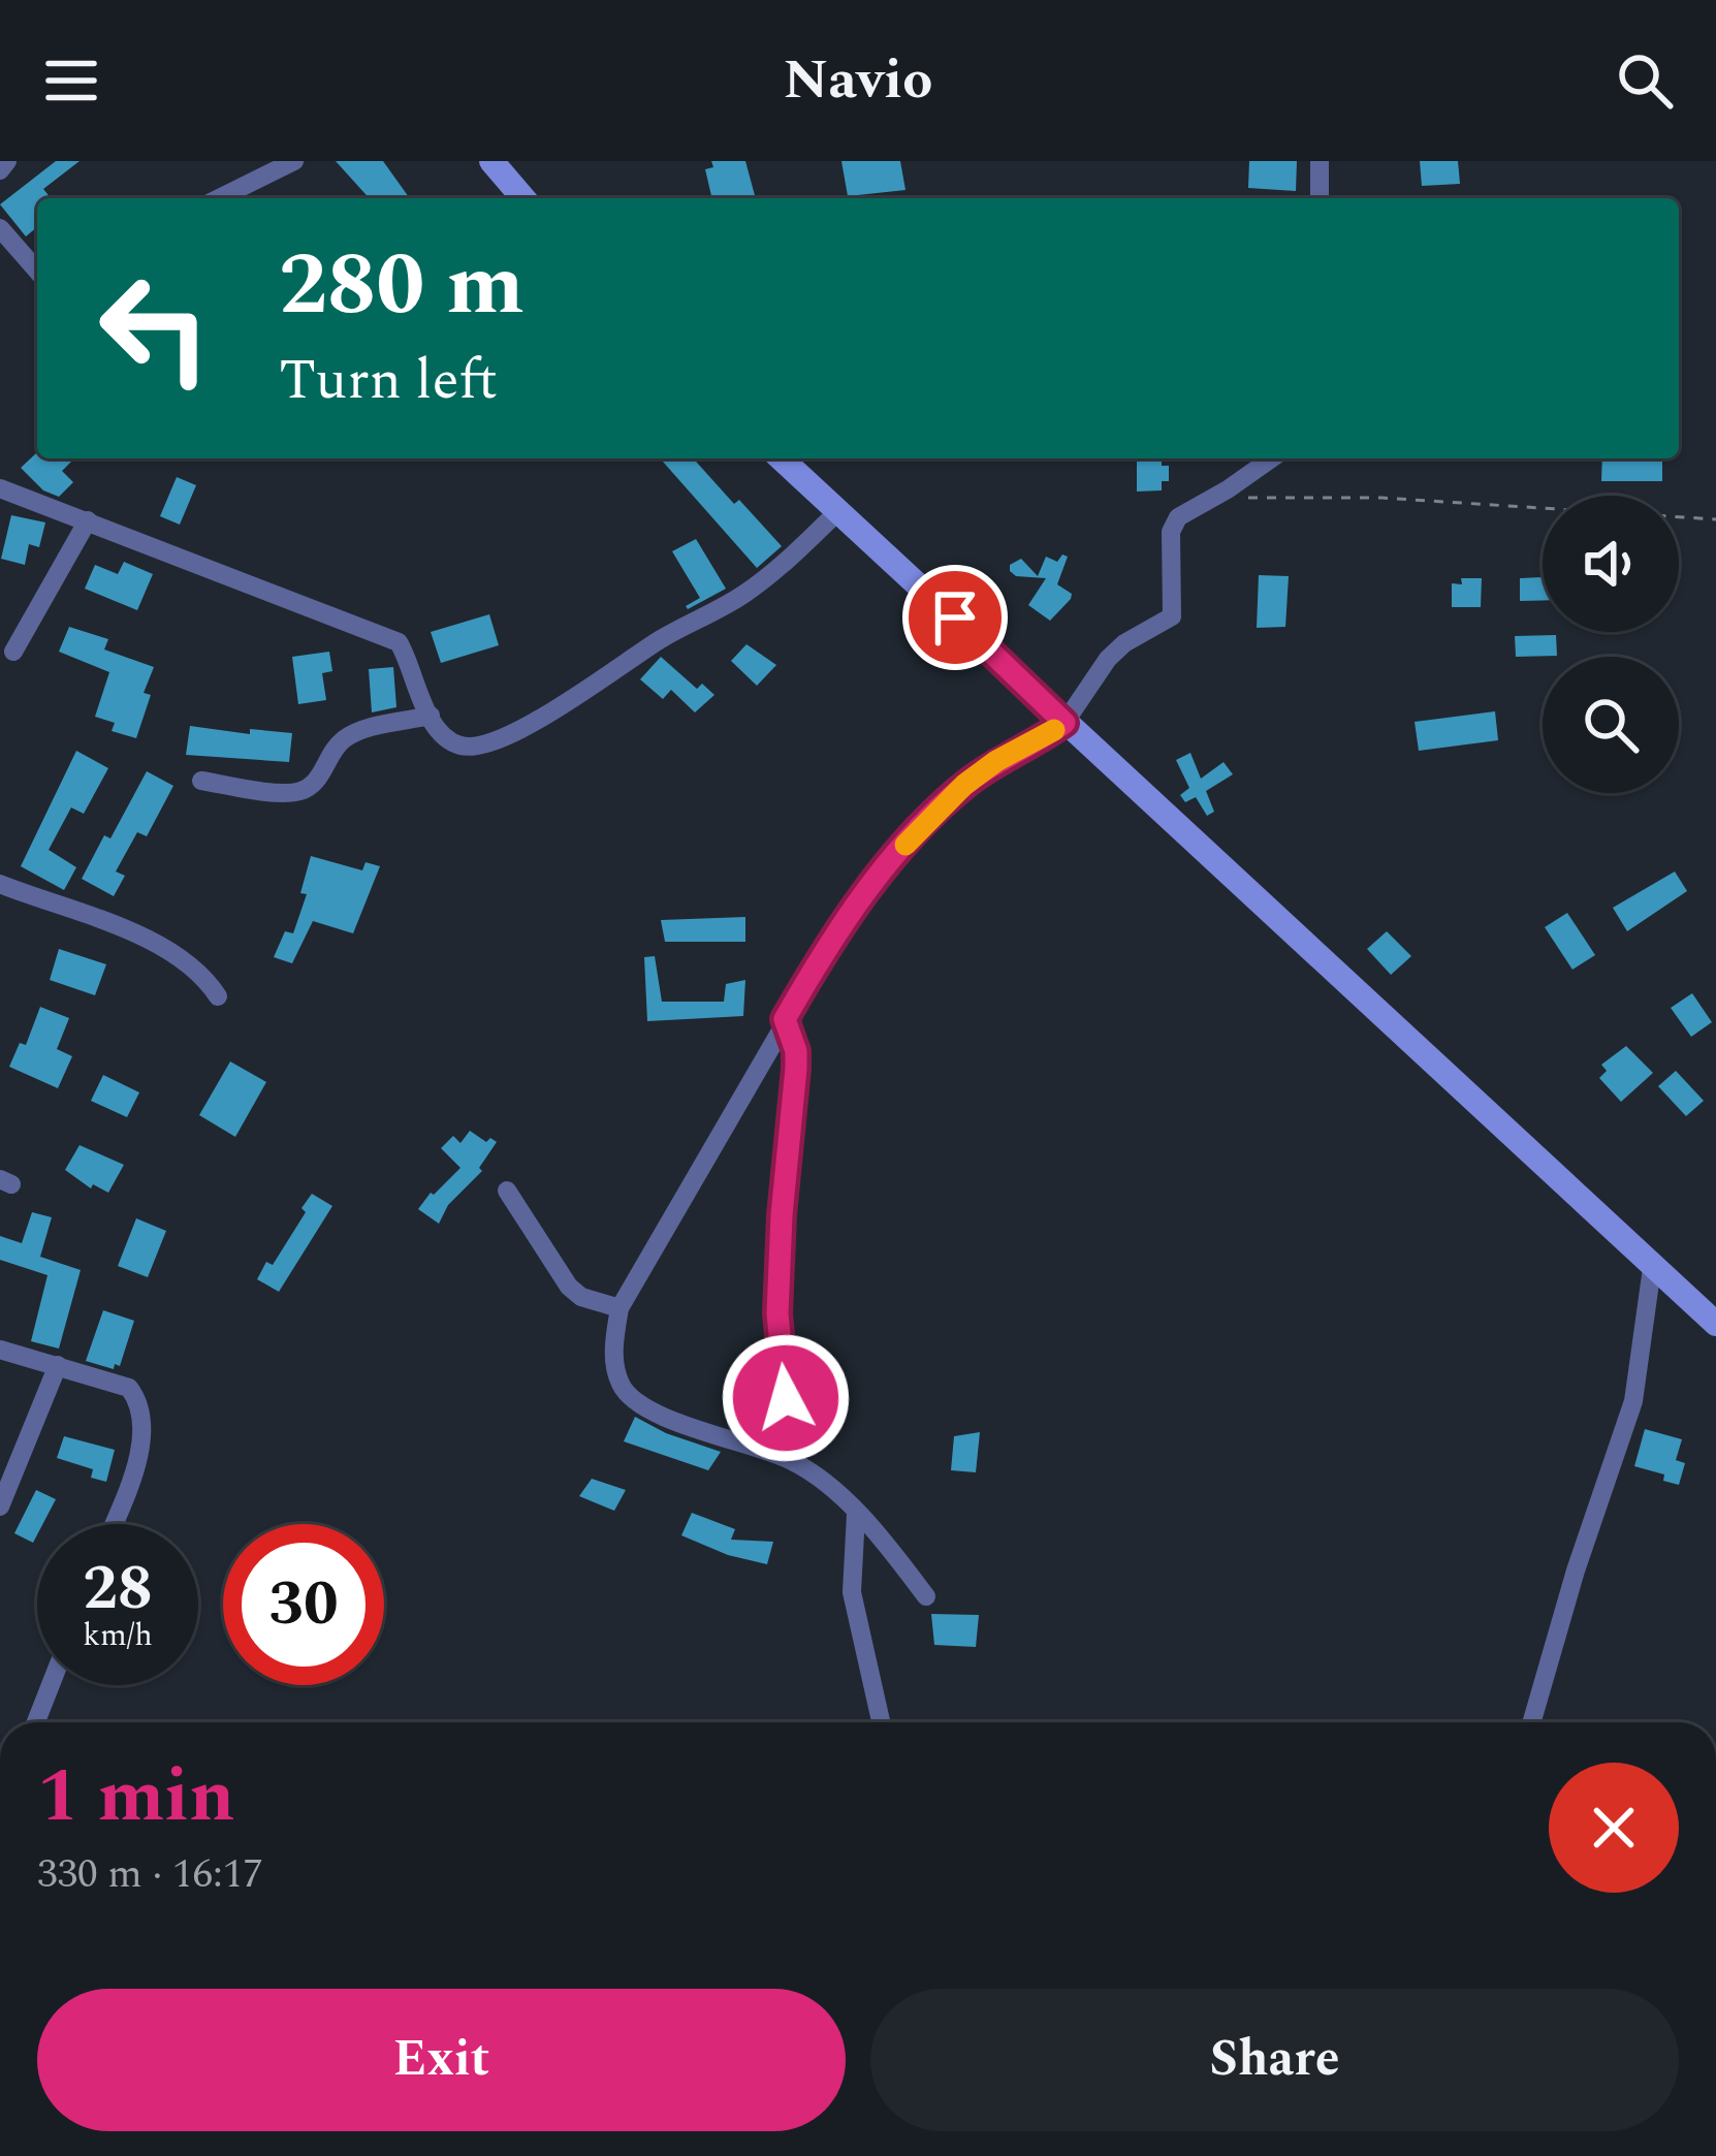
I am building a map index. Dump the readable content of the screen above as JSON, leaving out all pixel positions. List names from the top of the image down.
{
  "page": {
    "header": "Navio",
    "turn": ["280 m", "Turn left"],
    "speed": "28 km/h",
    "limit": "30",
    "heading": ["1 min", "330 m · 16:17"],
    "buttons": ["Exit", "Share"]
  }
}
